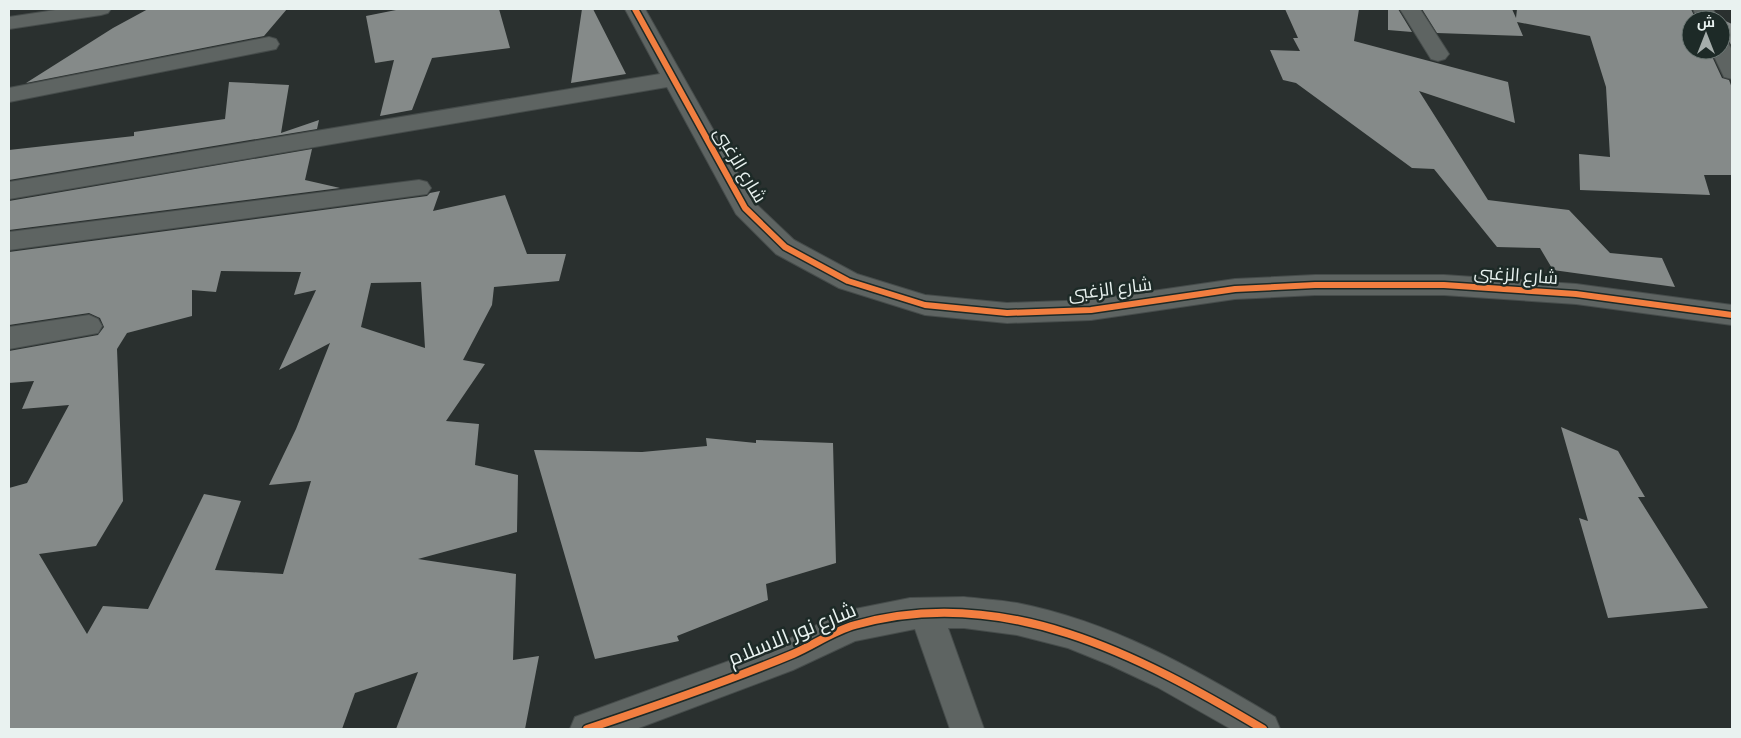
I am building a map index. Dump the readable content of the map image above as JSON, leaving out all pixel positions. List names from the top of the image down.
{
  "streets": {
    "street": ["شارع الزغبى", "شارع نور الاسلام"]
  },
  "north": "top"
}
